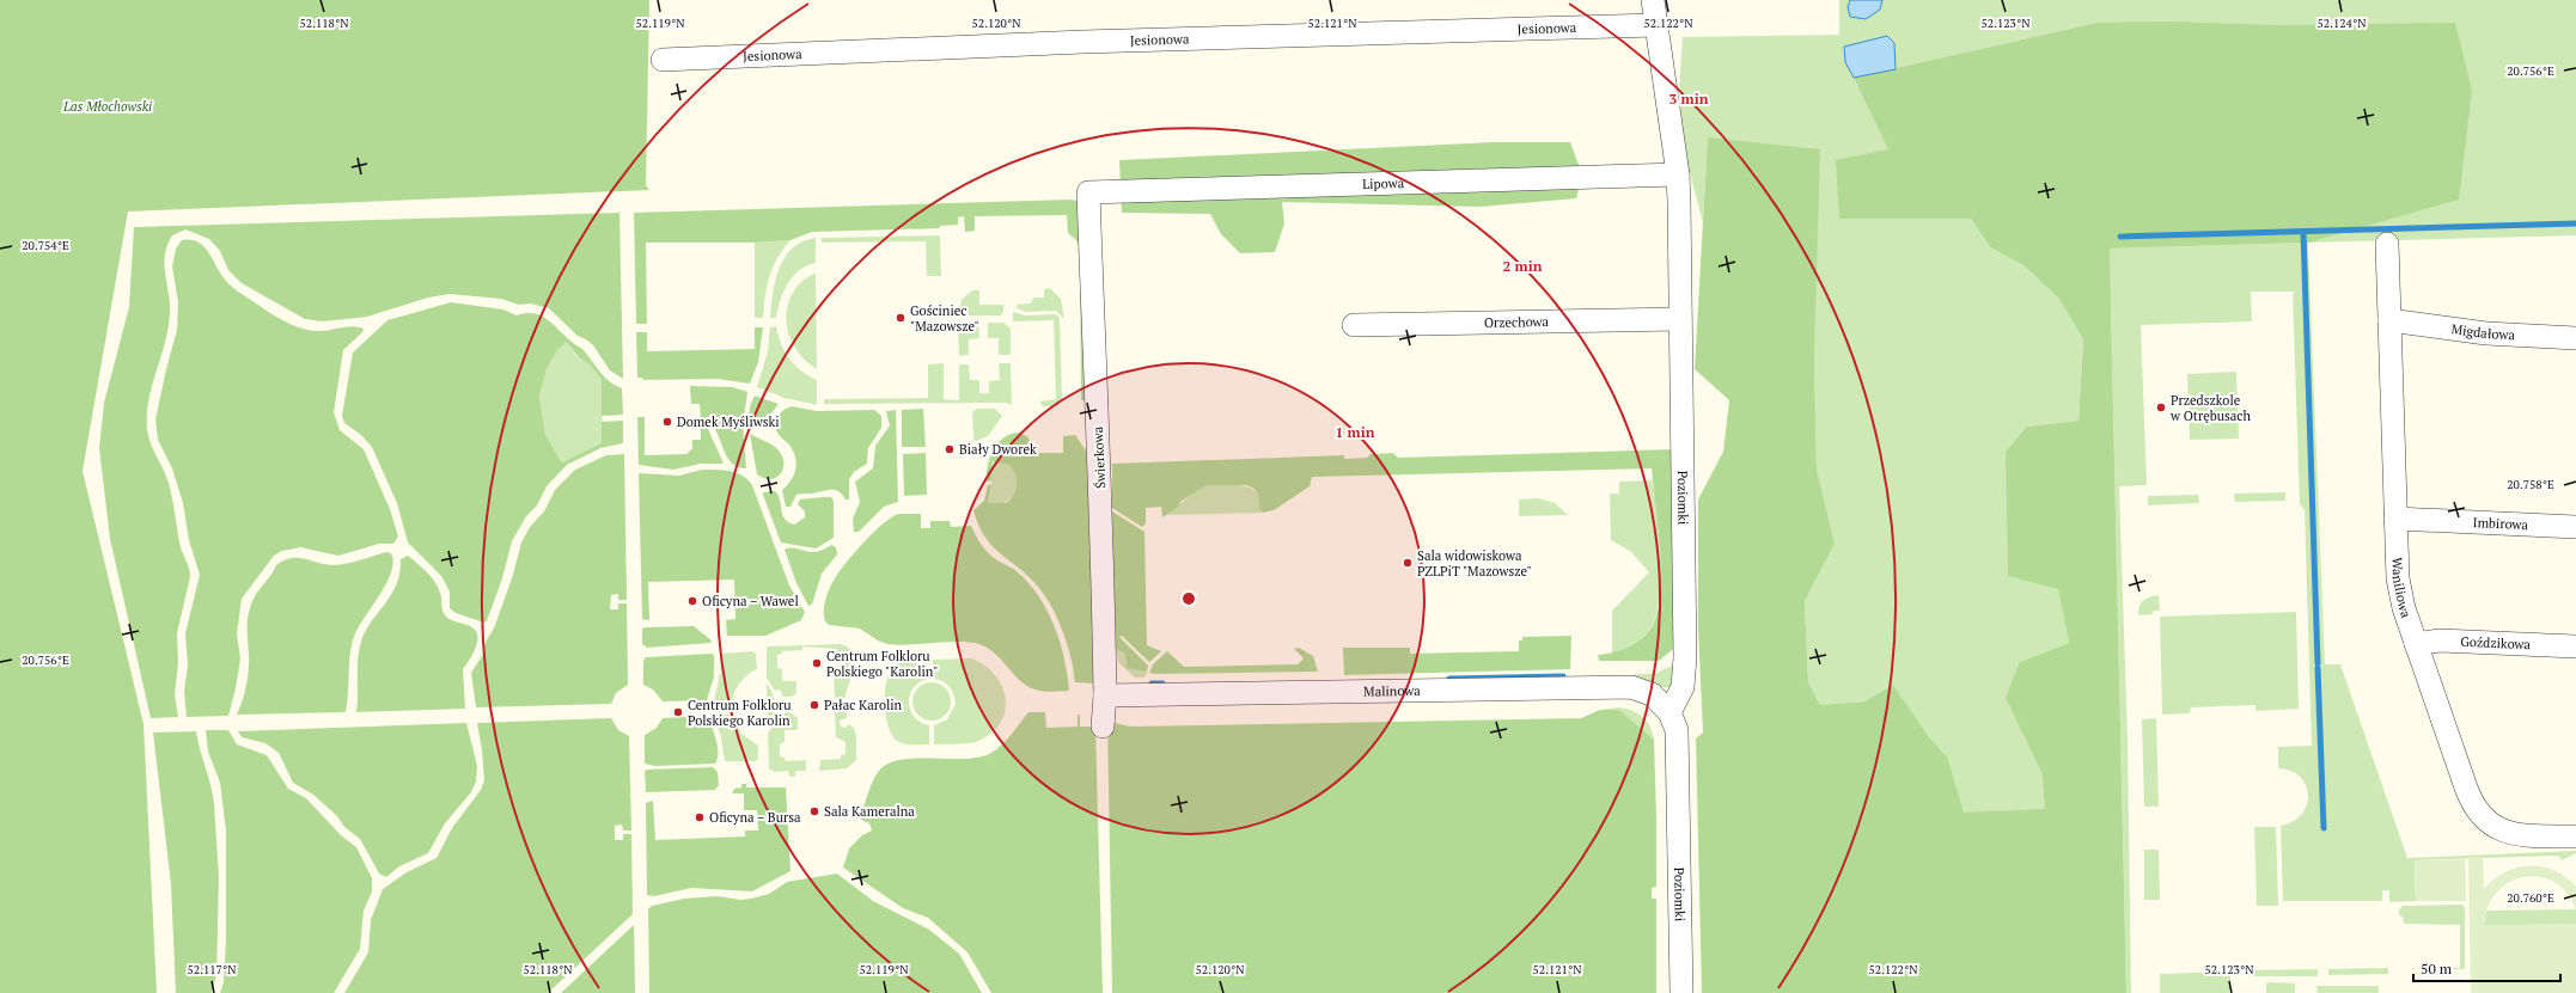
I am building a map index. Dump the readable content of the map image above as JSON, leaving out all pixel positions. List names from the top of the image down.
{
  "streets": {
    "street": [
      "Jesionowa",
      "Lipowa",
      "Orzechowa",
      "Migdałowa",
      "Świerkowa",
      "Poziomki",
      "Imbirowa",
      "Waniliowa",
      "Goździkowa",
      "Malinowa"
    ]
  },
  "crossings": [
    ["Jesionowa", "Poziomki"],
    ["Lipowa", "Świerkowa"],
    ["Lipowa", "Poziomki"],
    ["Orzechowa", "Poziomki"],
    ["Migdałowa", "Waniliowa"],
    ["Świerkowa", "Malinowa"],
    ["Poziomki", "Malinowa"],
    ["Imbirowa", "Waniliowa"],
    ["Waniliowa", "Goździkowa"]
  ],
  "parks": ["Las Młochowski"],
  "places": [
    "Gościniec \"Mazowsze\"",
    "Przedszkole w Otrębusach",
    "Domek Myśliwski",
    "Biały Dworek",
    "Sala widowiskowa PZLPiT \"Mazowsze\"",
    "Oficyna – Wawel",
    "Centrum Folkloru Polskiego \"Karolin\"",
    "Pałac Karolin",
    "Centrum Folkloru Polskiego Karolin",
    "Sala Kameralna",
    "Oficyna – Bursa"
  ],
  "scale_bar": "50 m",
  "coordinates": [
    "52.118°N",
    "52.119°N",
    "52.120°N",
    "52.121°N",
    "52.122°N",
    "52.123°N",
    "52.124°N",
    "20.756°E",
    "20.754°E",
    "20.758°E",
    "20.760°E",
    "52.117°N"
  ],
  "rings": ["3 min", "2 min", "1 min"]
}
